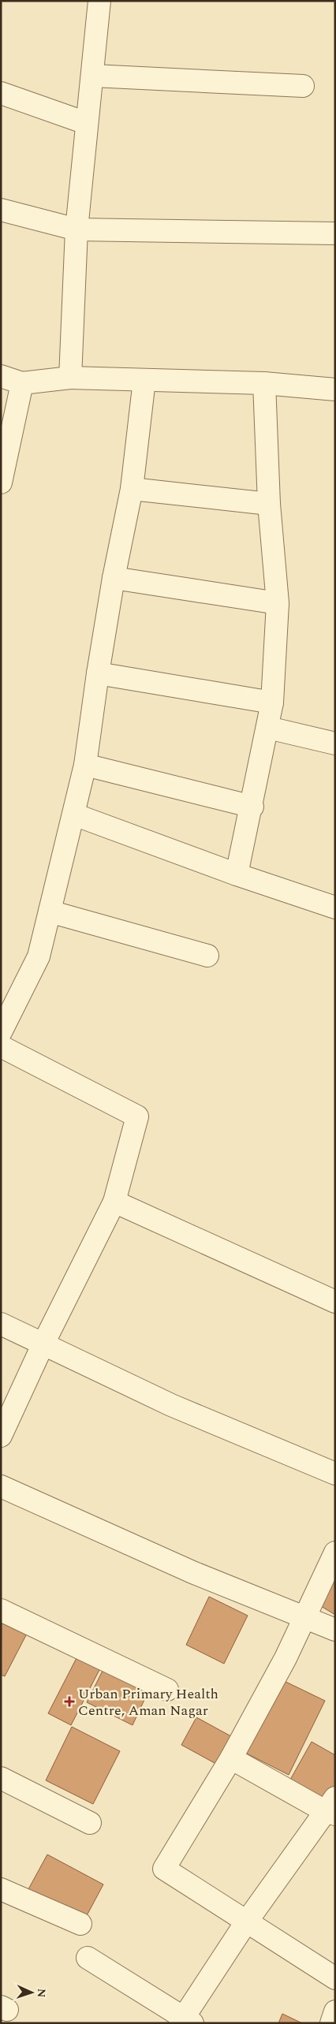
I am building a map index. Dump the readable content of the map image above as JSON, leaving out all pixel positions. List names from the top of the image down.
{
  "places": {
    "health": ["Urban Primary Health Centre, Aman Nagar"]
  },
  "north": "right"
}
